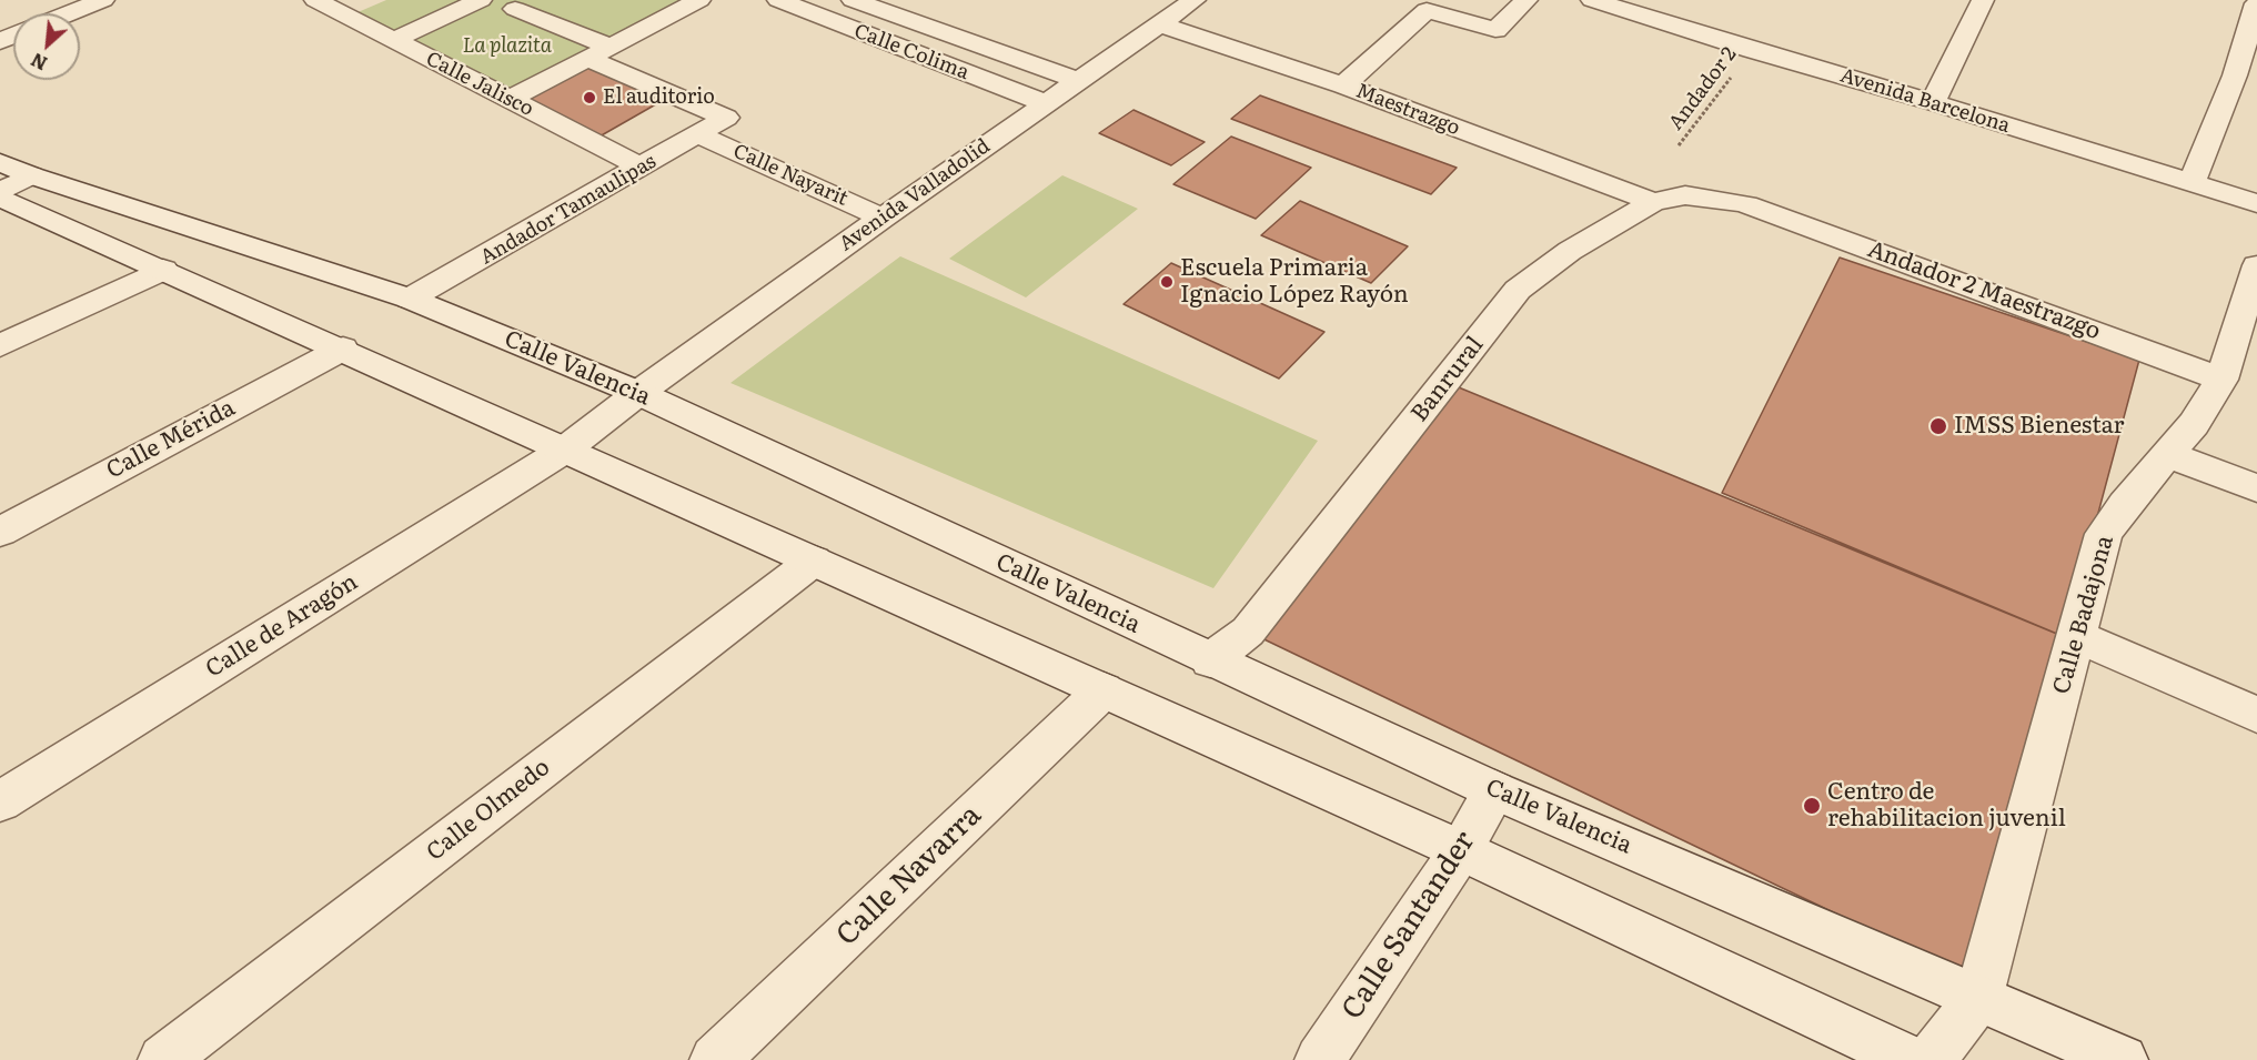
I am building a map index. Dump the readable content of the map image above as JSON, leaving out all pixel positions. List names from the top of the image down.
{
  "streets": {
    "street": [
      "Calle Colima",
      "Calle Jalisco",
      "Avenida Barcelona",
      "Maestrazgo",
      "Calle Nayarit",
      "Avenida Valladolid",
      "Andador Tamaulipas",
      "Andador 2 Maestrazgo",
      "Calle Valencia",
      "Banrural",
      "Calle Mérida",
      "Calle Badajona",
      "Calle de Aragón",
      "Calle Olmedo",
      "Calle Navarra",
      "Calle Santander"
    ],
    "path": ["Andador 2"]
  },
  "crossings": [
    ["Calle Colima", "Avenida Valladolid"],
    ["Calle Jalisco", "Andador Tamaulipas"],
    ["Andador 2", "Avenida Barcelona"],
    ["Maestrazgo", "Avenida Valladolid"],
    ["Maestrazgo", "Banrural"],
    ["Calle Nayarit", "Avenida Valladolid"],
    ["Calle Nayarit", "Andador Tamaulipas"],
    ["Avenida Valladolid", "Calle Valencia"],
    ["Avenida Valladolid", "Calle de Aragón"],
    ["Andador Tamaulipas", "Calle Valencia"],
    ["Andador 2 Maestrazgo", "Banrural"],
    ["Andador 2 Maestrazgo", "Calle Badajona"],
    ["Calle Valencia", "Banrural"],
    ["Calle Valencia", "Calle Badajona"],
    ["Calle Valencia", "Calle Santander"]
  ],
  "parks": ["La plazita"],
  "places": [
    "El auditorio",
    "Escuela Primaria Ignacio López Rayón",
    "IMSS Bienestar",
    "Centro de rehabilitacion juvenil"
  ],
  "north": "bottom left"
}
